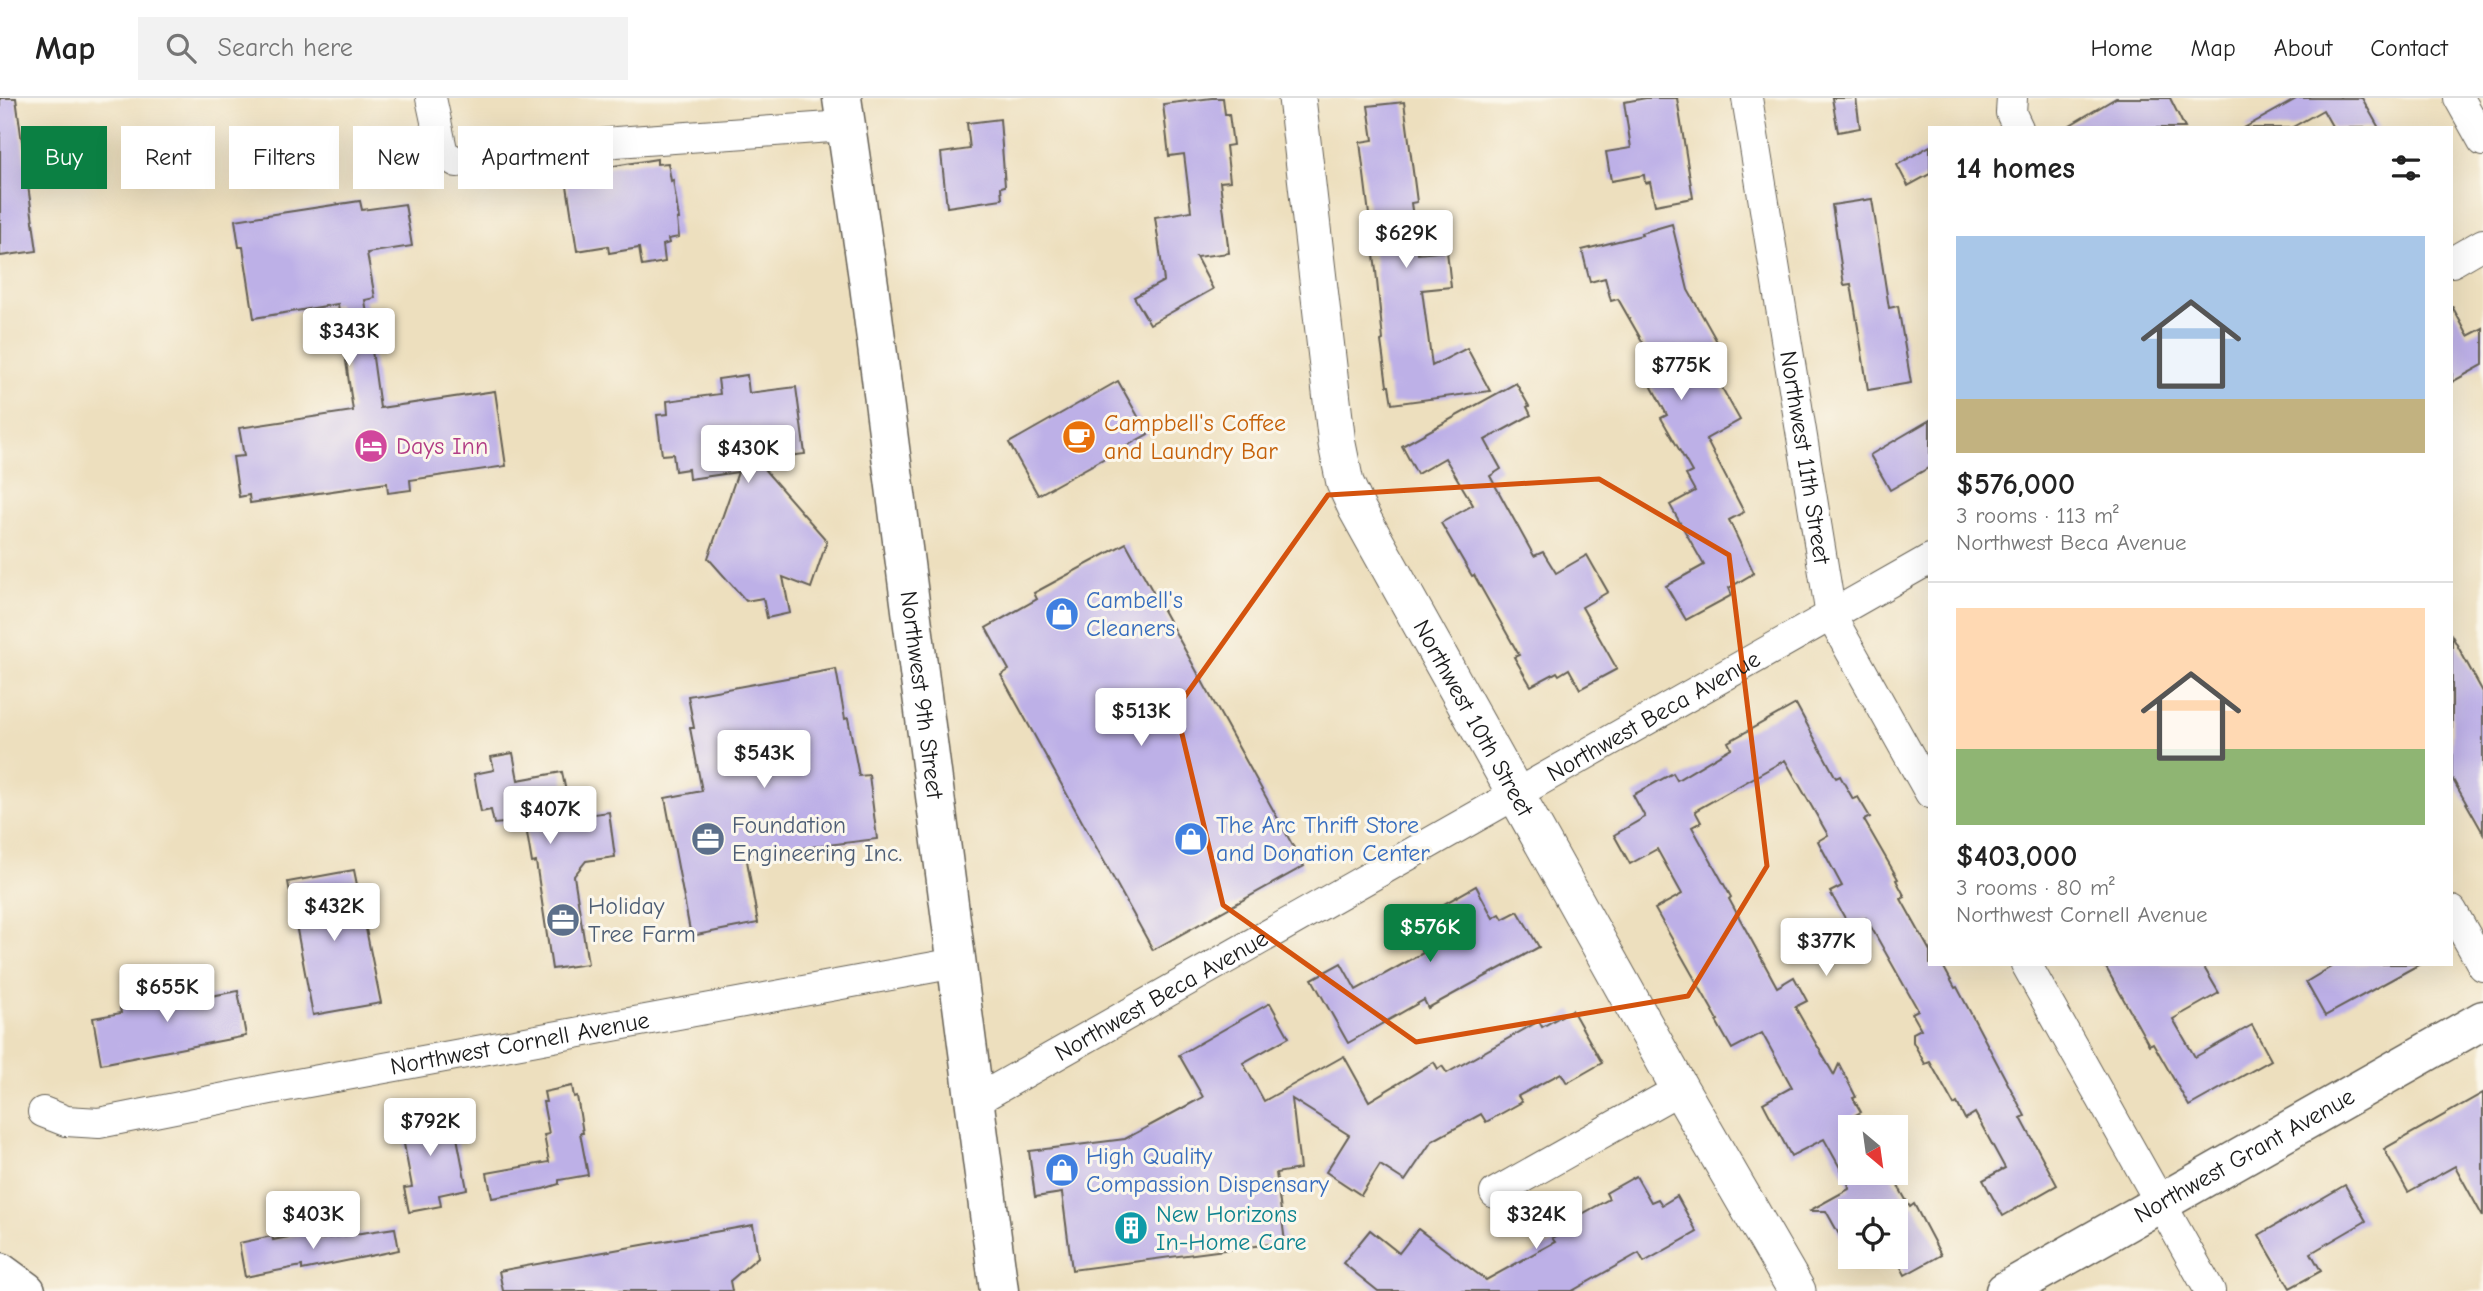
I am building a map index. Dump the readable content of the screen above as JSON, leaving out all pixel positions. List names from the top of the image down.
{
  "streets": {
    "main road": ["Northwest 9th Street", "Northwest Grant Avenue"],
    "street": [
      "Northwest 11th Street",
      "Northwest Beca Avenue",
      "Northwest 10th Street",
      "Northwest Cornell Avenue"
    ]
  },
  "crossings": [
    ["Northwest 11th Street", "Northwest Beca Avenue"],
    ["Northwest 9th Street", "Northwest Beca Avenue"],
    ["Northwest 9th Street", "Northwest Cornell Avenue"],
    ["Northwest Beca Avenue", "Northwest 10th Street"]
  ],
  "places": {
    "cafe": ["Campbell's Coffee and Laundry Bar"],
    "hotel": ["Days Inn"],
    "shop": ["Cambell's Cleaners", "The Arc Thrift Store and Donation Center", "High Quality Compassion Dispensary"],
    "office": ["Foundation Engineering Inc.", "Holiday Tree Farm"],
    "building": ["New Horizons In-Home Care"]
  },
  "north": "bottom right",
  "page": {
    "header": "Map",
    "search": "Search here",
    "nav": [
      "Home",
      "Map",
      "About",
      "Contact"
    ],
    "chip": [
      "Buy",
      "Rent",
      "Filters",
      "New",
      "Apartment"
    ],
    "heading": "14 homes",
    "price": [
      "$629K",
      "$343K",
      "$775K",
      "$430K",
      "$513K",
      "$543K",
      "$407K",
      "$432K",
      "$576K",
      "$377K",
      "$655K",
      "$792K",
      "$403K",
      "$324K"
    ],
    "list": [
      {
        "name": "$576,000",
        "note": "3 rooms · 113 m² · Northwest Beca Avenue"
      },
      {
        "name": "$403,000",
        "note": "3 rooms · 80 m² · Northwest Cornell Avenue"
      }
    ]
  }
}
